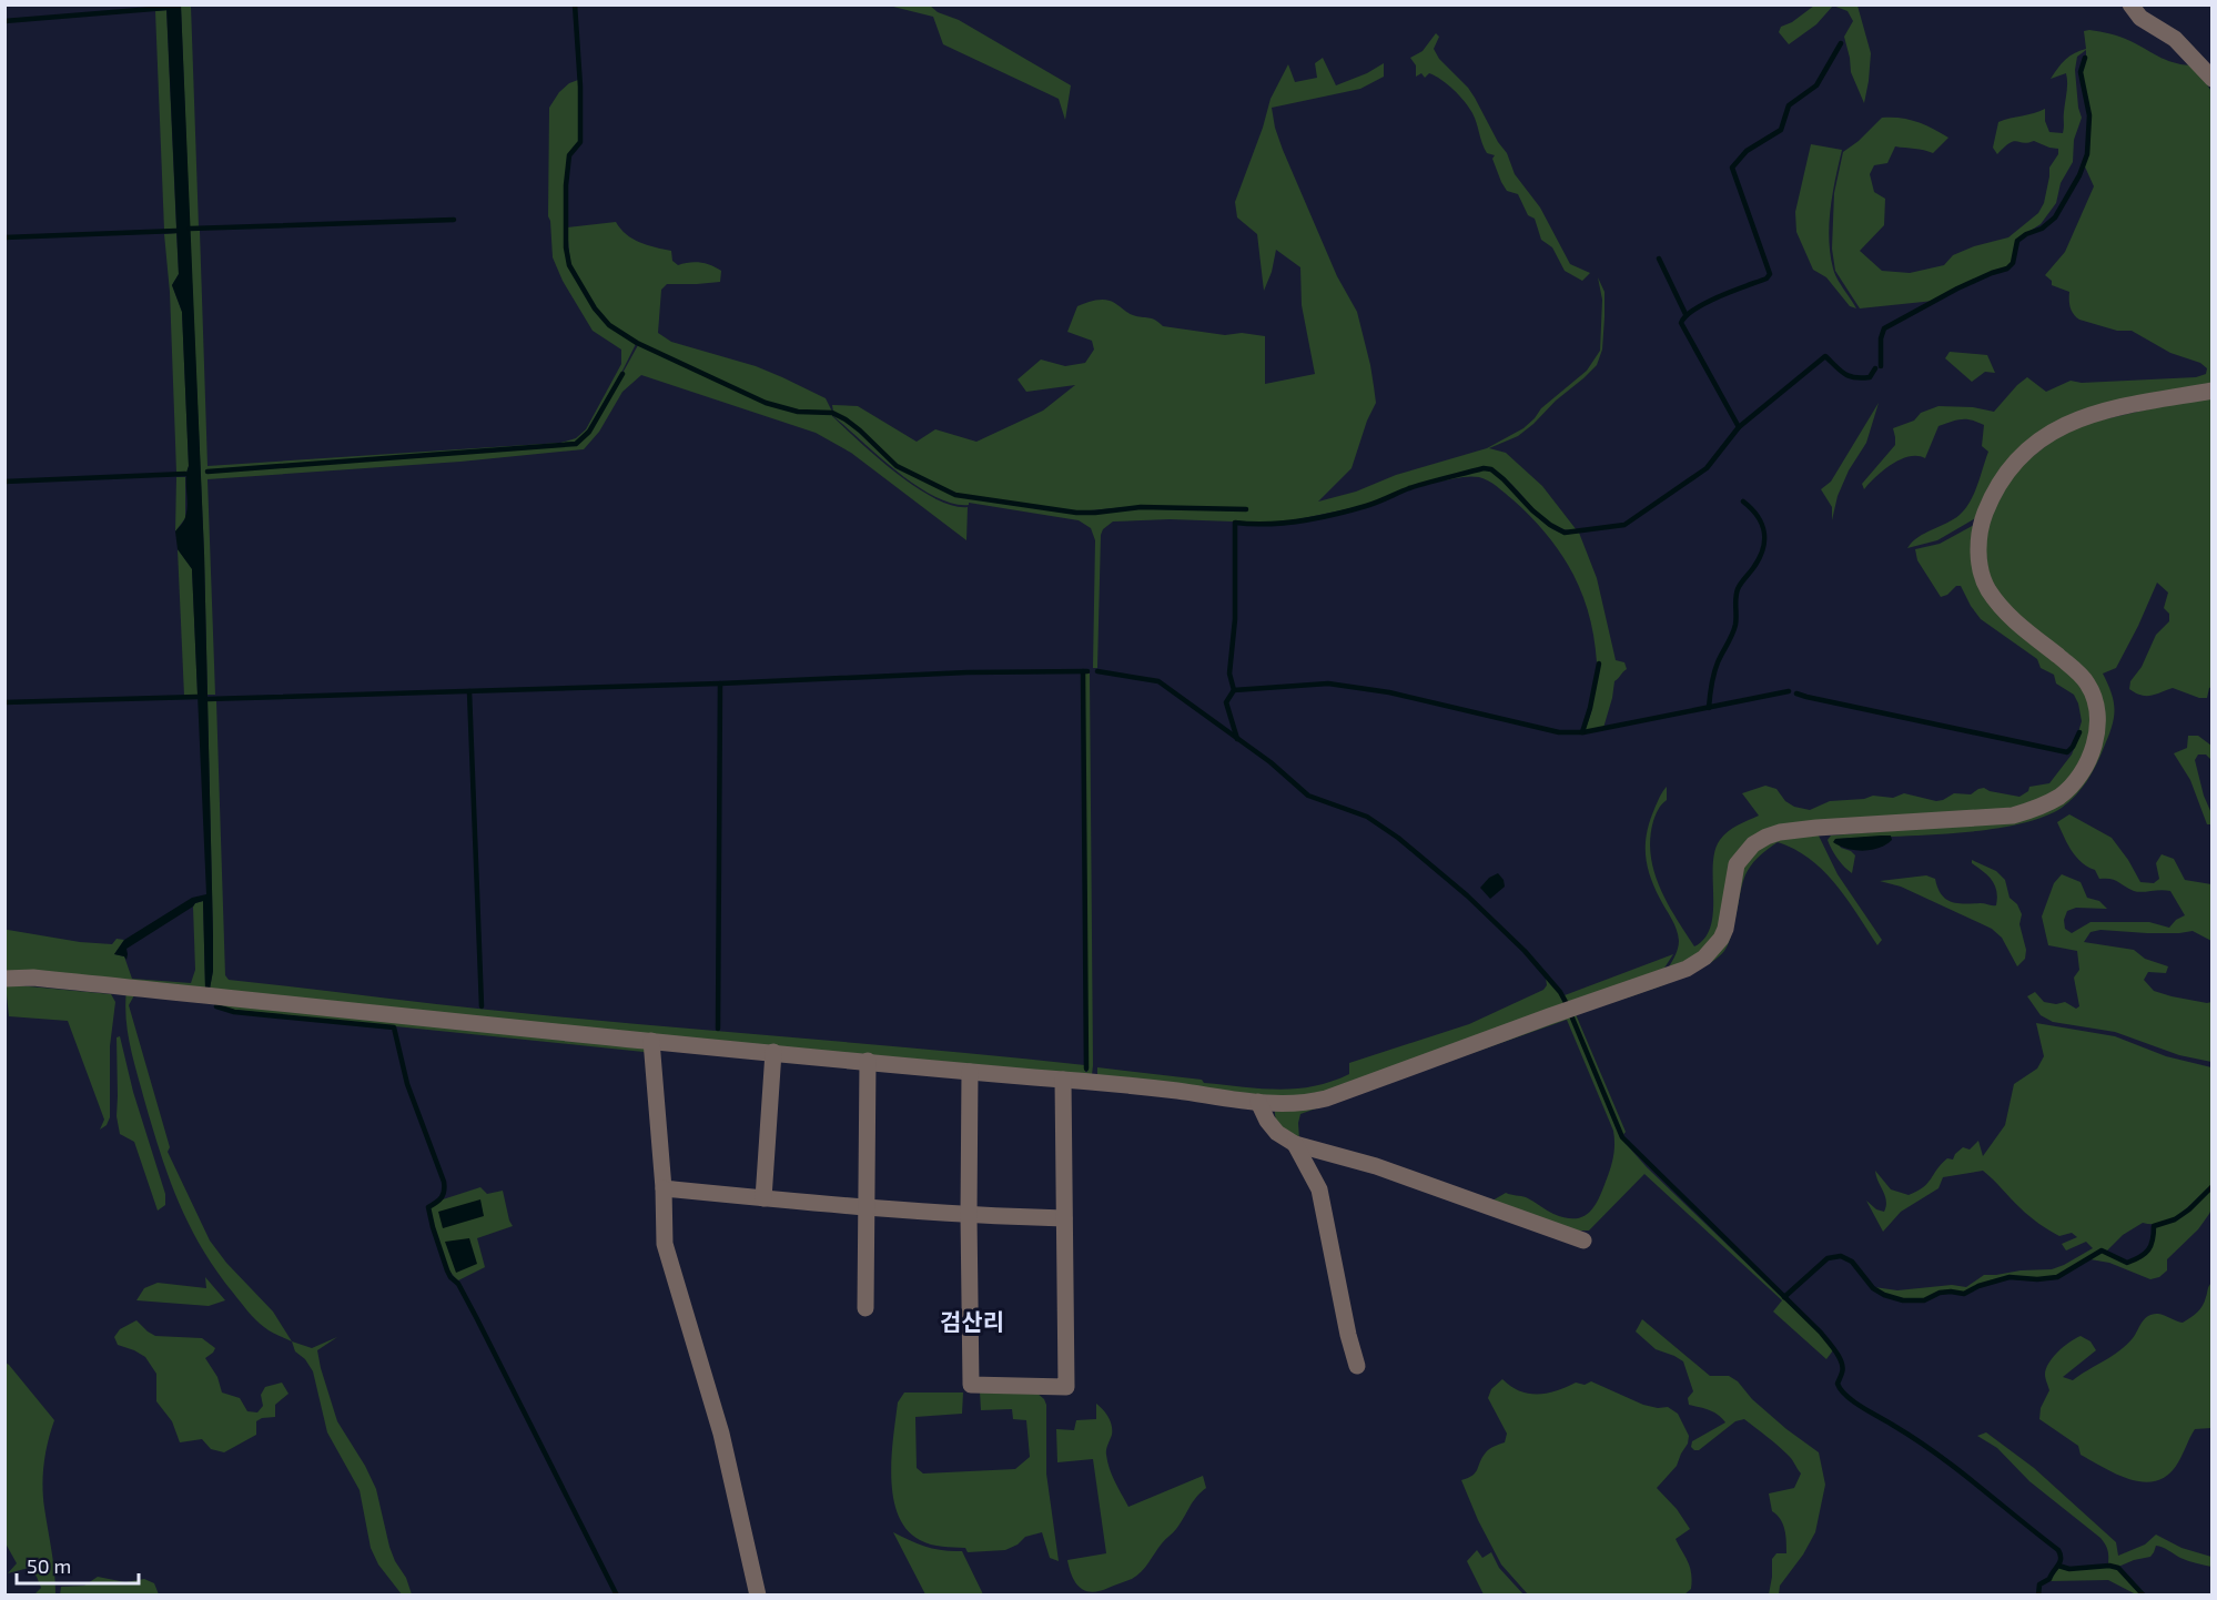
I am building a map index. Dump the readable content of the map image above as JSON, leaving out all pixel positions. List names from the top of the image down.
{
  "districts": ["검산리"],
  "scale_bar": "50 m"
}
